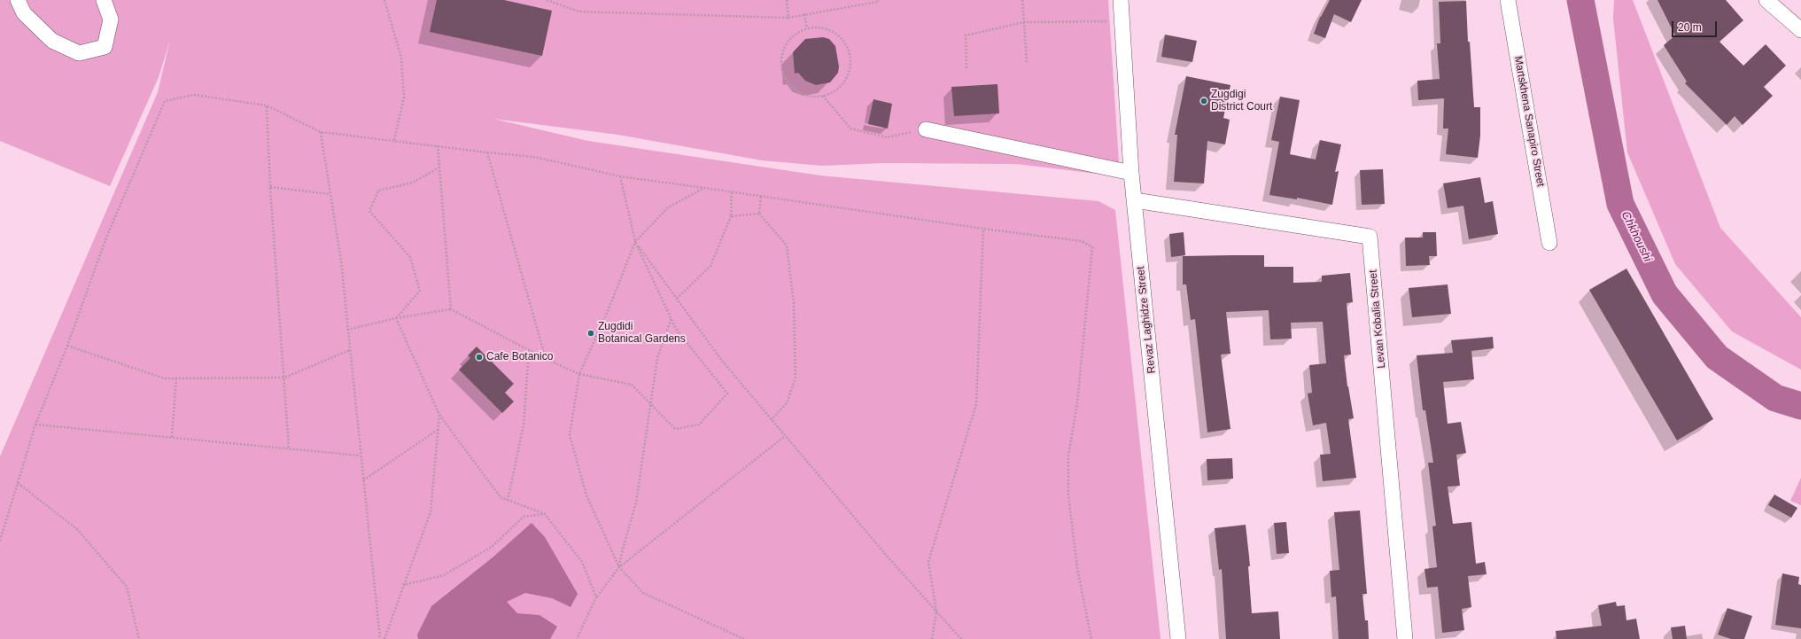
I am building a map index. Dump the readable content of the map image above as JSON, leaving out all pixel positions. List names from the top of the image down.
{
  "streets": {
    "street": ["Martskhena Sanapiro Street", "Levan Kobalia Street", "Revaz Laghidze Street"]
  },
  "crossings": [
    ["Levan Kobalia Street", "Revaz Laghidze Street"]
  ],
  "water": ["Chkhoushi"],
  "places": ["Zugdigi District Court", "Zugdidi Botanical Gardens", "Cafe Botanico"],
  "scale_bar": "20 m"
}
